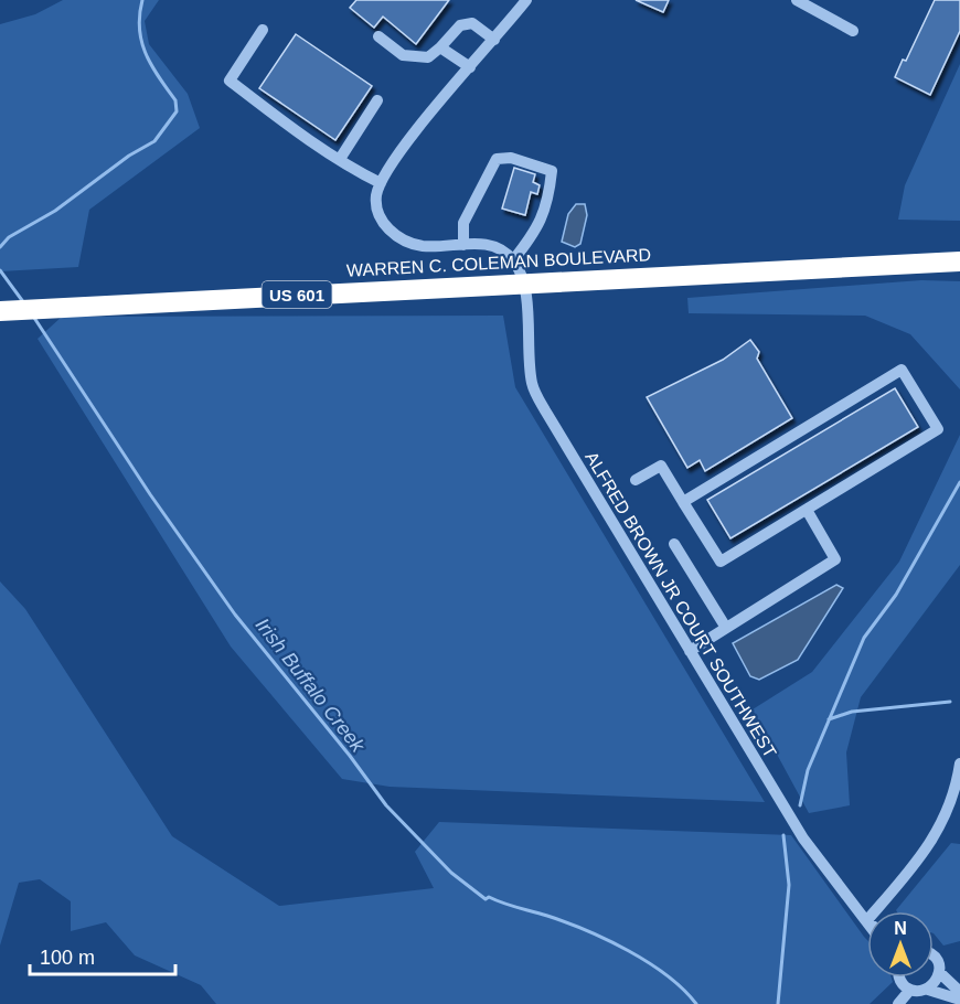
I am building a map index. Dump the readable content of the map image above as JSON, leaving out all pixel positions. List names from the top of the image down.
{
  "streets": {
    "highway": ["WARREN C. COLEMAN BOULEVARD", "US 601"],
    "street": ["ALFRED BROWN JR COURT SOUTHWEST"]
  },
  "crossings": [
    ["WARREN C. COLEMAN BOULEVARD", "ALFRED BROWN JR COURT SOUTHWEST"]
  ],
  "water": ["Irish Buffalo Creek"],
  "scale_bar": "100 m",
  "north": "top"
}
